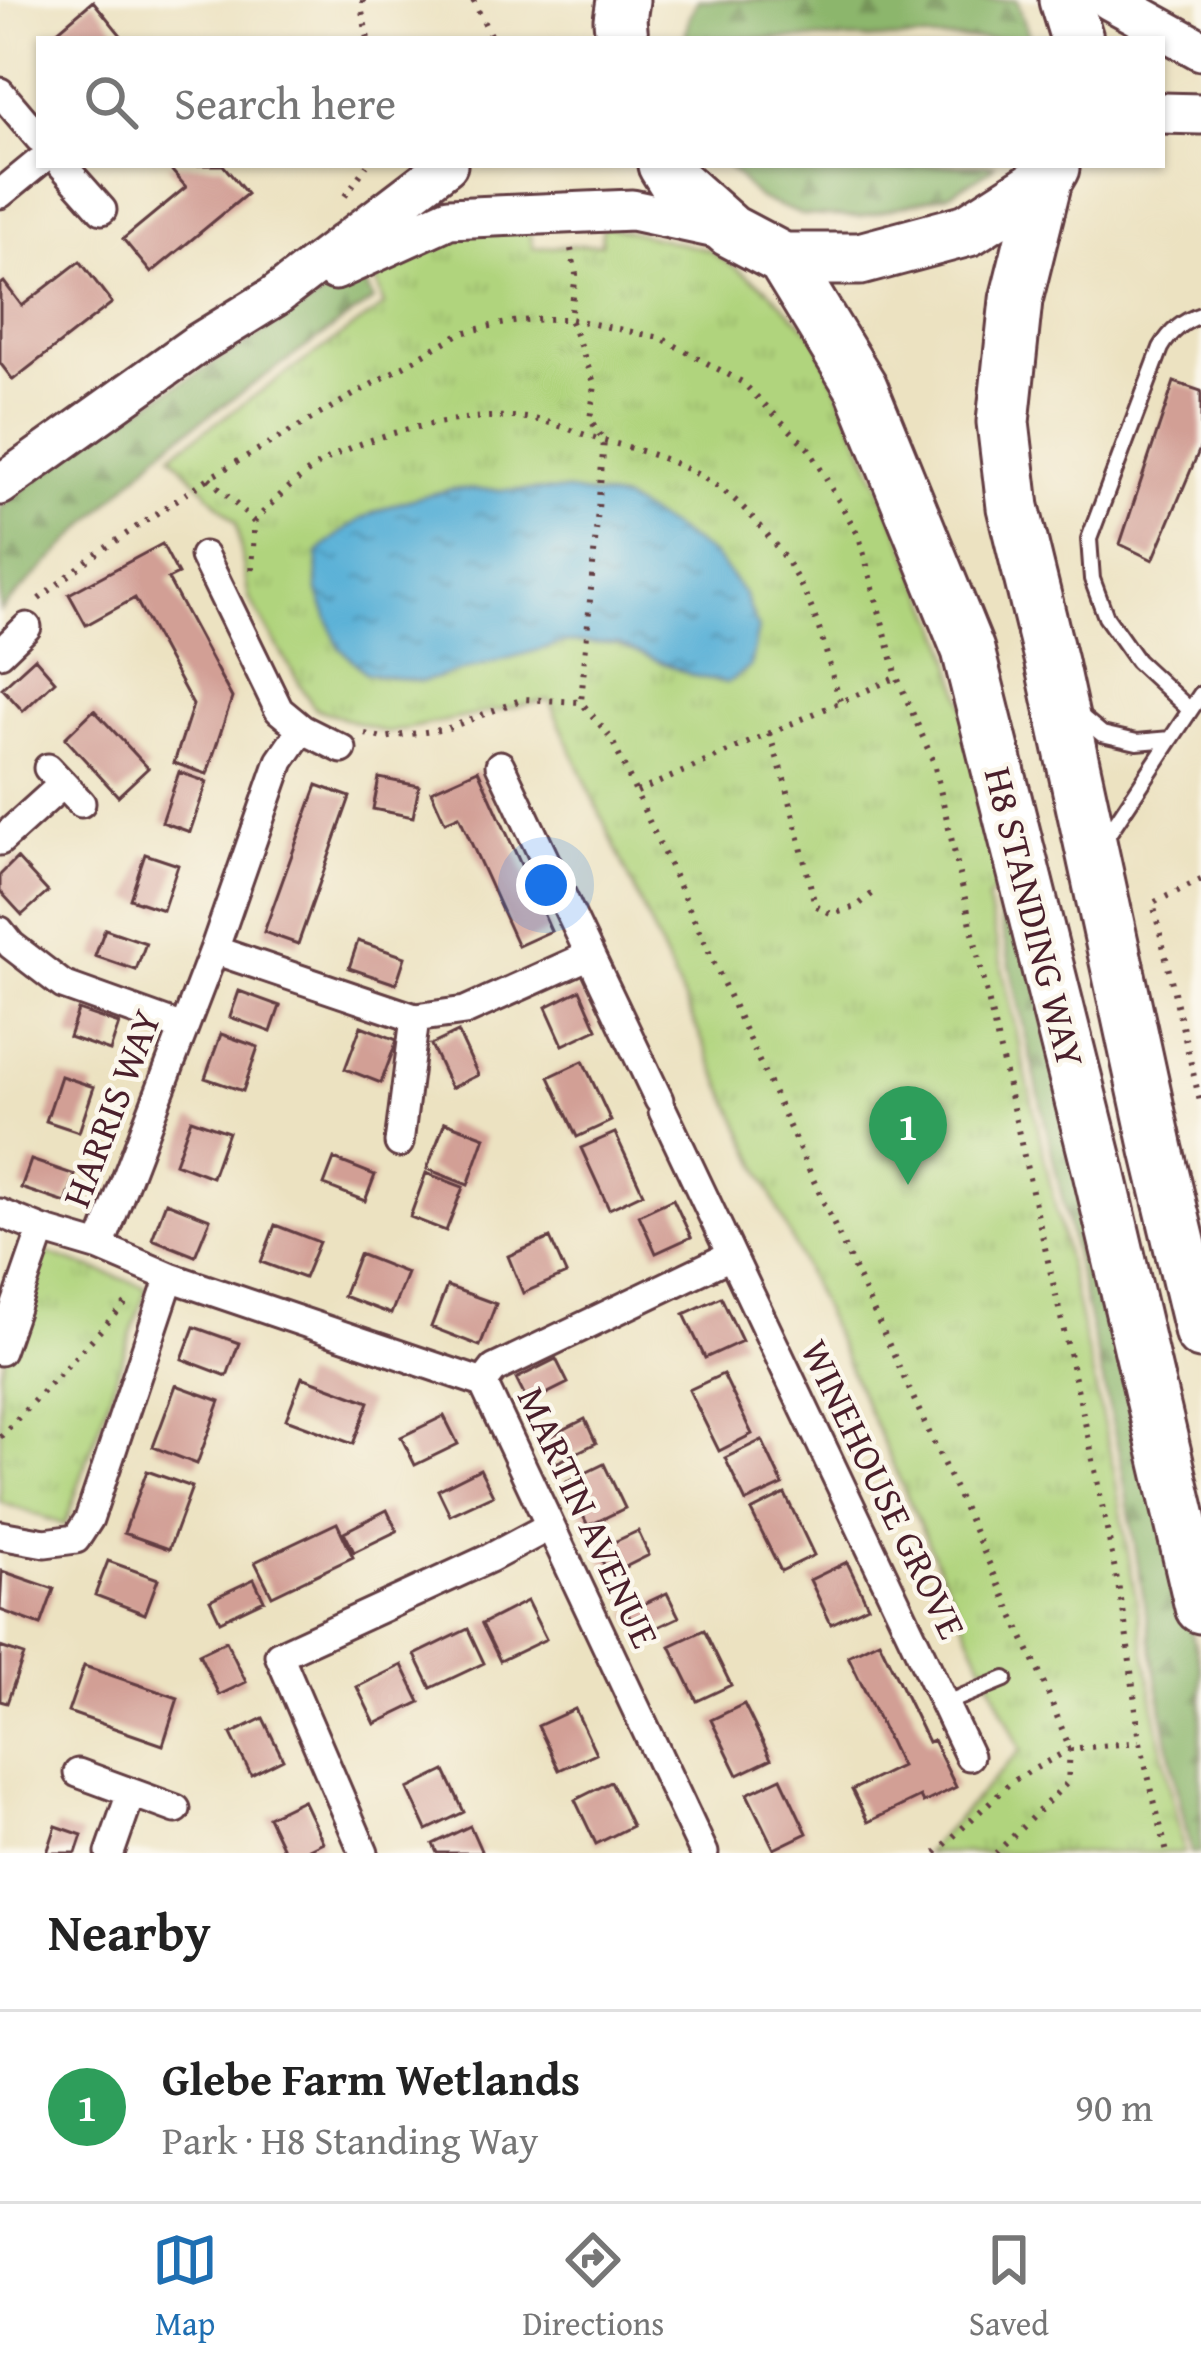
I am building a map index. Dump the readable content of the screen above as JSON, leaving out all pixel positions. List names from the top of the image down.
{
  "streets": {
    "highway": ["H8 STANDING WAY"],
    "street": ["HARRIS WAY", "WINEHOUSE GROVE", "MARTIN AVENUE"]
  },
  "crossings": [
    ["HARRIS WAY", "MARTIN AVENUE"]
  ],
  "page": {
    "search": "Search here",
    "pins": "1",
    "heading": "Nearby",
    "list": [
      {
        "mark": "1",
        "name": "Glebe Farm Wetlands",
        "note": "Park · H8 Standing Way",
        "value": "90 m"
      }
    ],
    "nav": ["Map", "Directions", "Saved"]
  }
}
